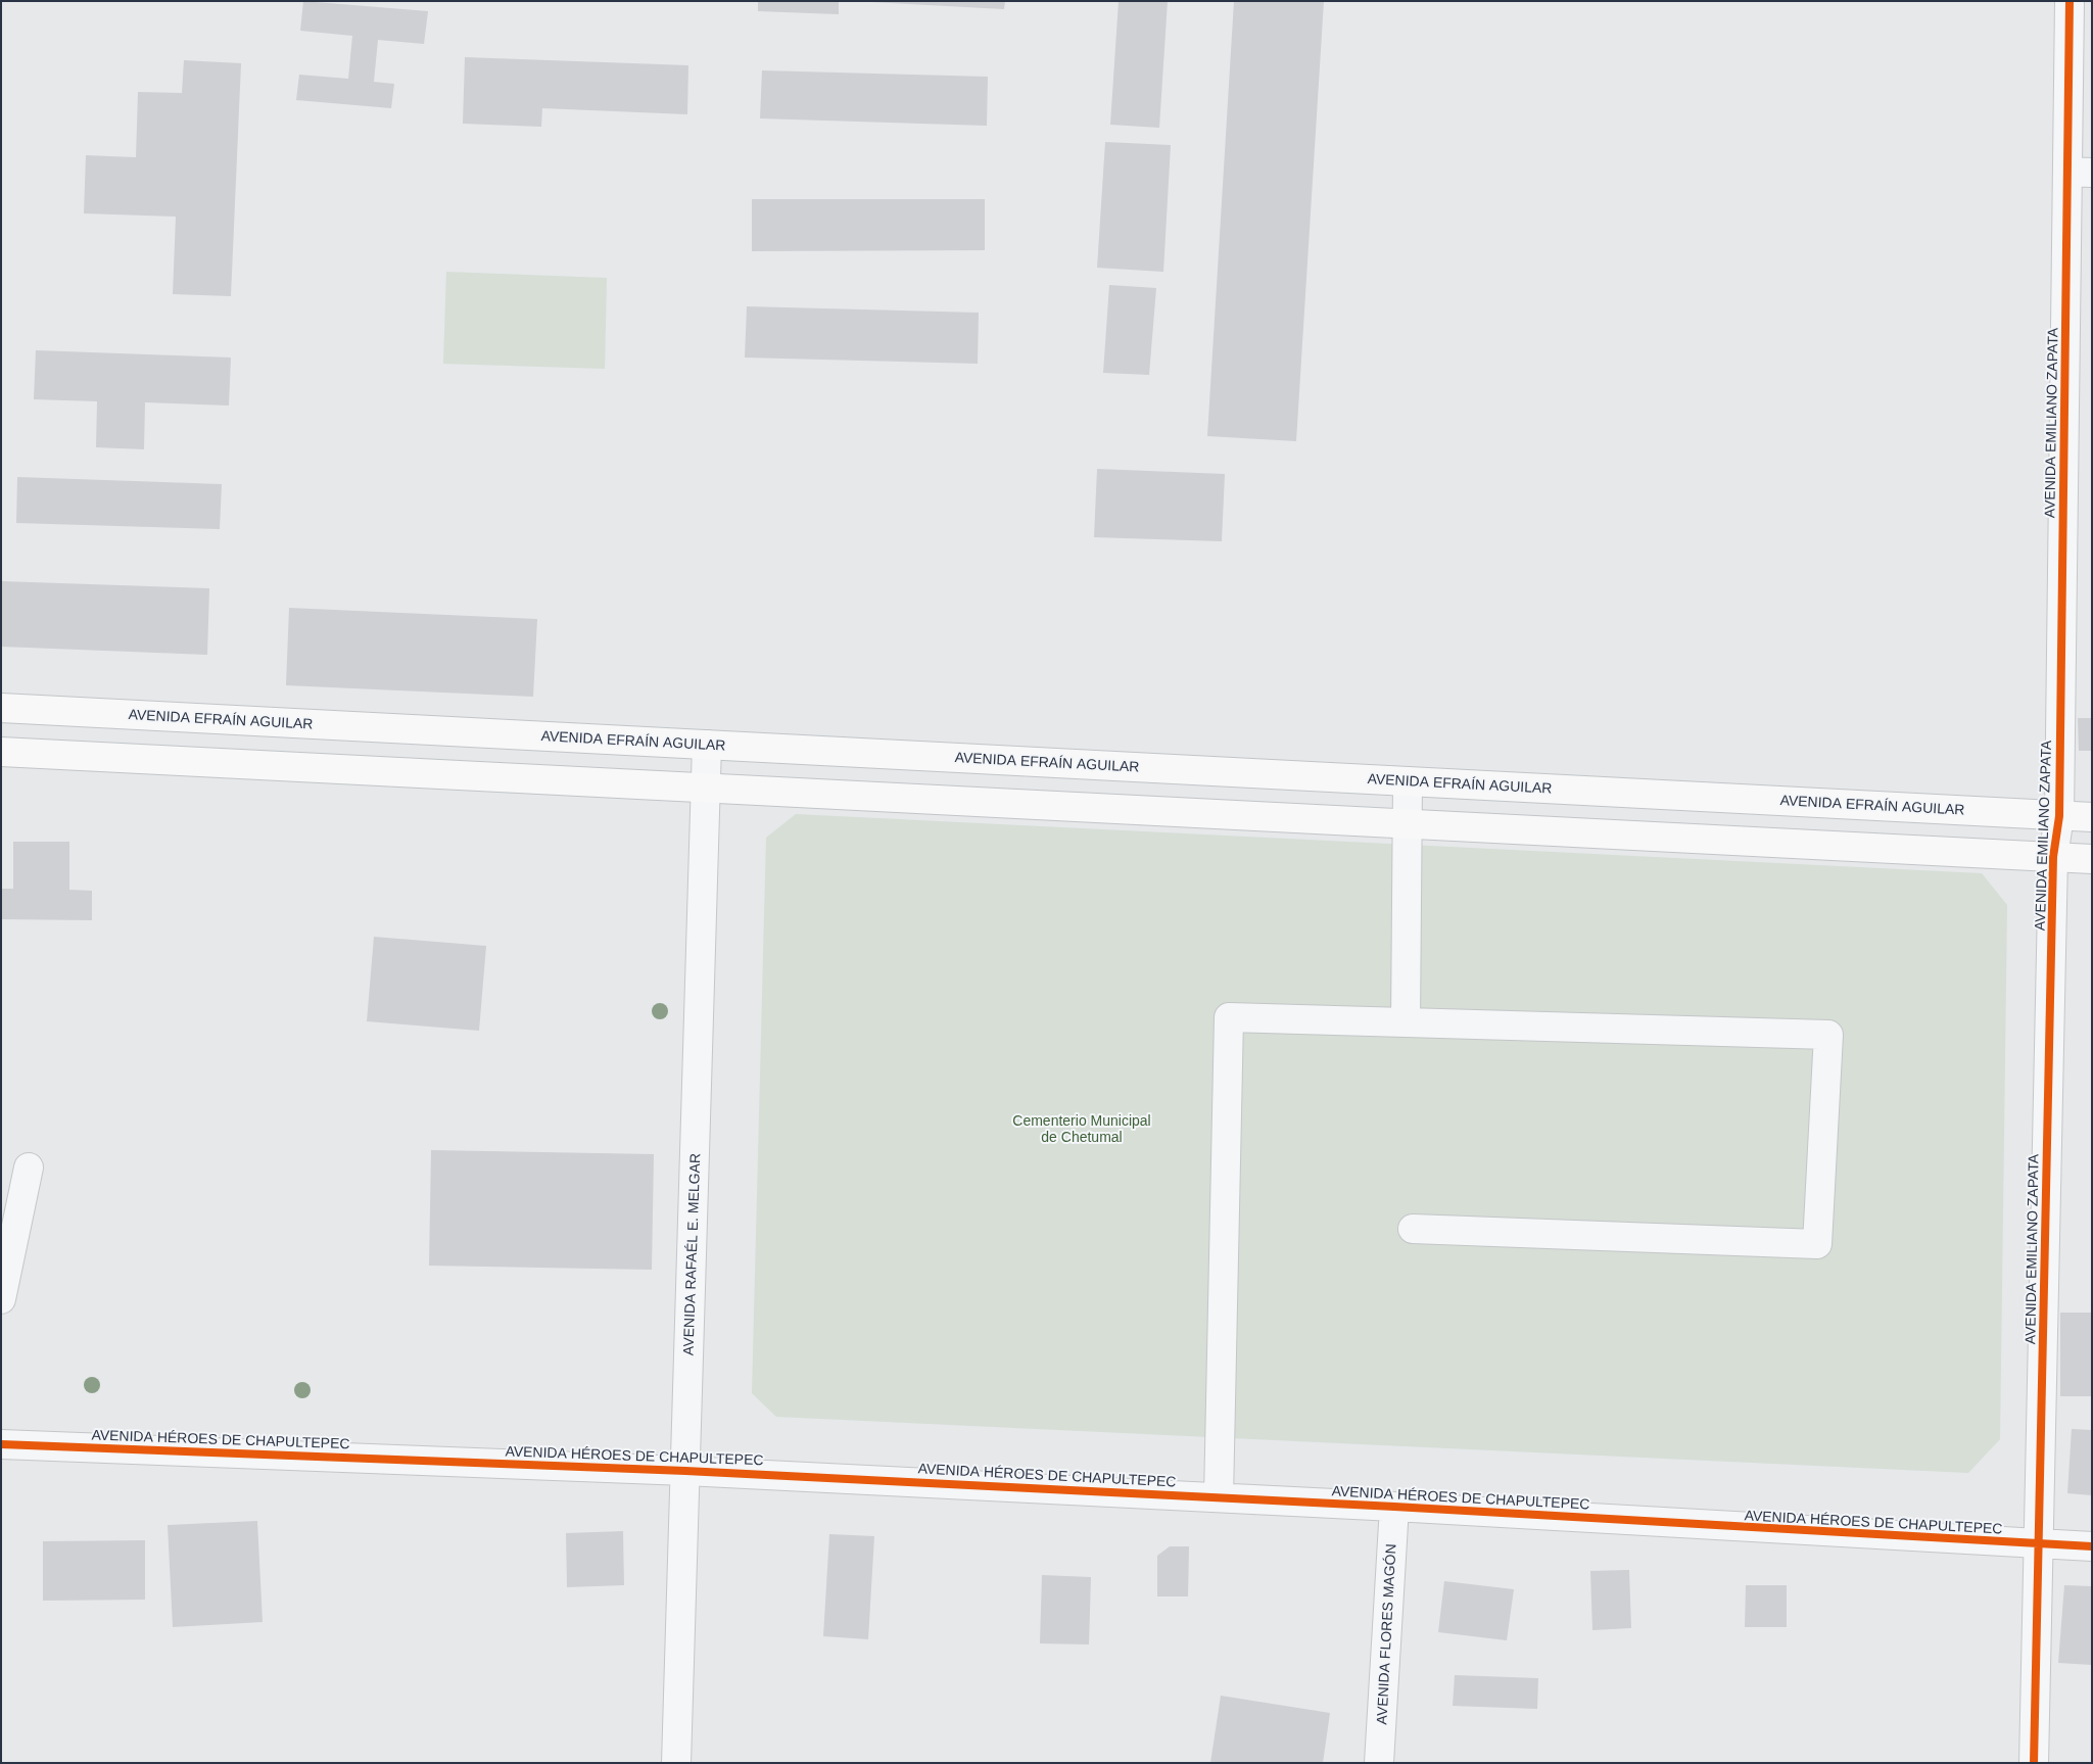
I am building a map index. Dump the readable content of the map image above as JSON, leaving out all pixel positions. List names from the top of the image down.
{
  "streets": {
    "main road": ["AVENIDA EFRAÍN AGUILAR"],
    "street": [
      "AVENIDA EMILIANO ZAPATA",
      "AVENIDA RAFAÉL E. MELGAR",
      "AVENIDA HÉROES DE CHAPULTEPEC",
      "AVENIDA FLORES MAGÓN"
    ]
  },
  "crossings": [
    ["AVENIDA EMILIANO ZAPATA", "AVENIDA EFRAÍN AGUILAR"],
    ["AVENIDA EMILIANO ZAPATA", "AVENIDA HÉROES DE CHAPULTEPEC"],
    ["AVENIDA EFRAÍN AGUILAR", "AVENIDA RAFAÉL E. MELGAR"],
    ["AVENIDA RAFAÉL E. MELGAR", "AVENIDA HÉROES DE CHAPULTEPEC"],
    ["AVENIDA HÉROES DE CHAPULTEPEC", "AVENIDA FLORES MAGÓN"]
  ],
  "parks": ["Cementerio Municipal de Chetumal"]
}
